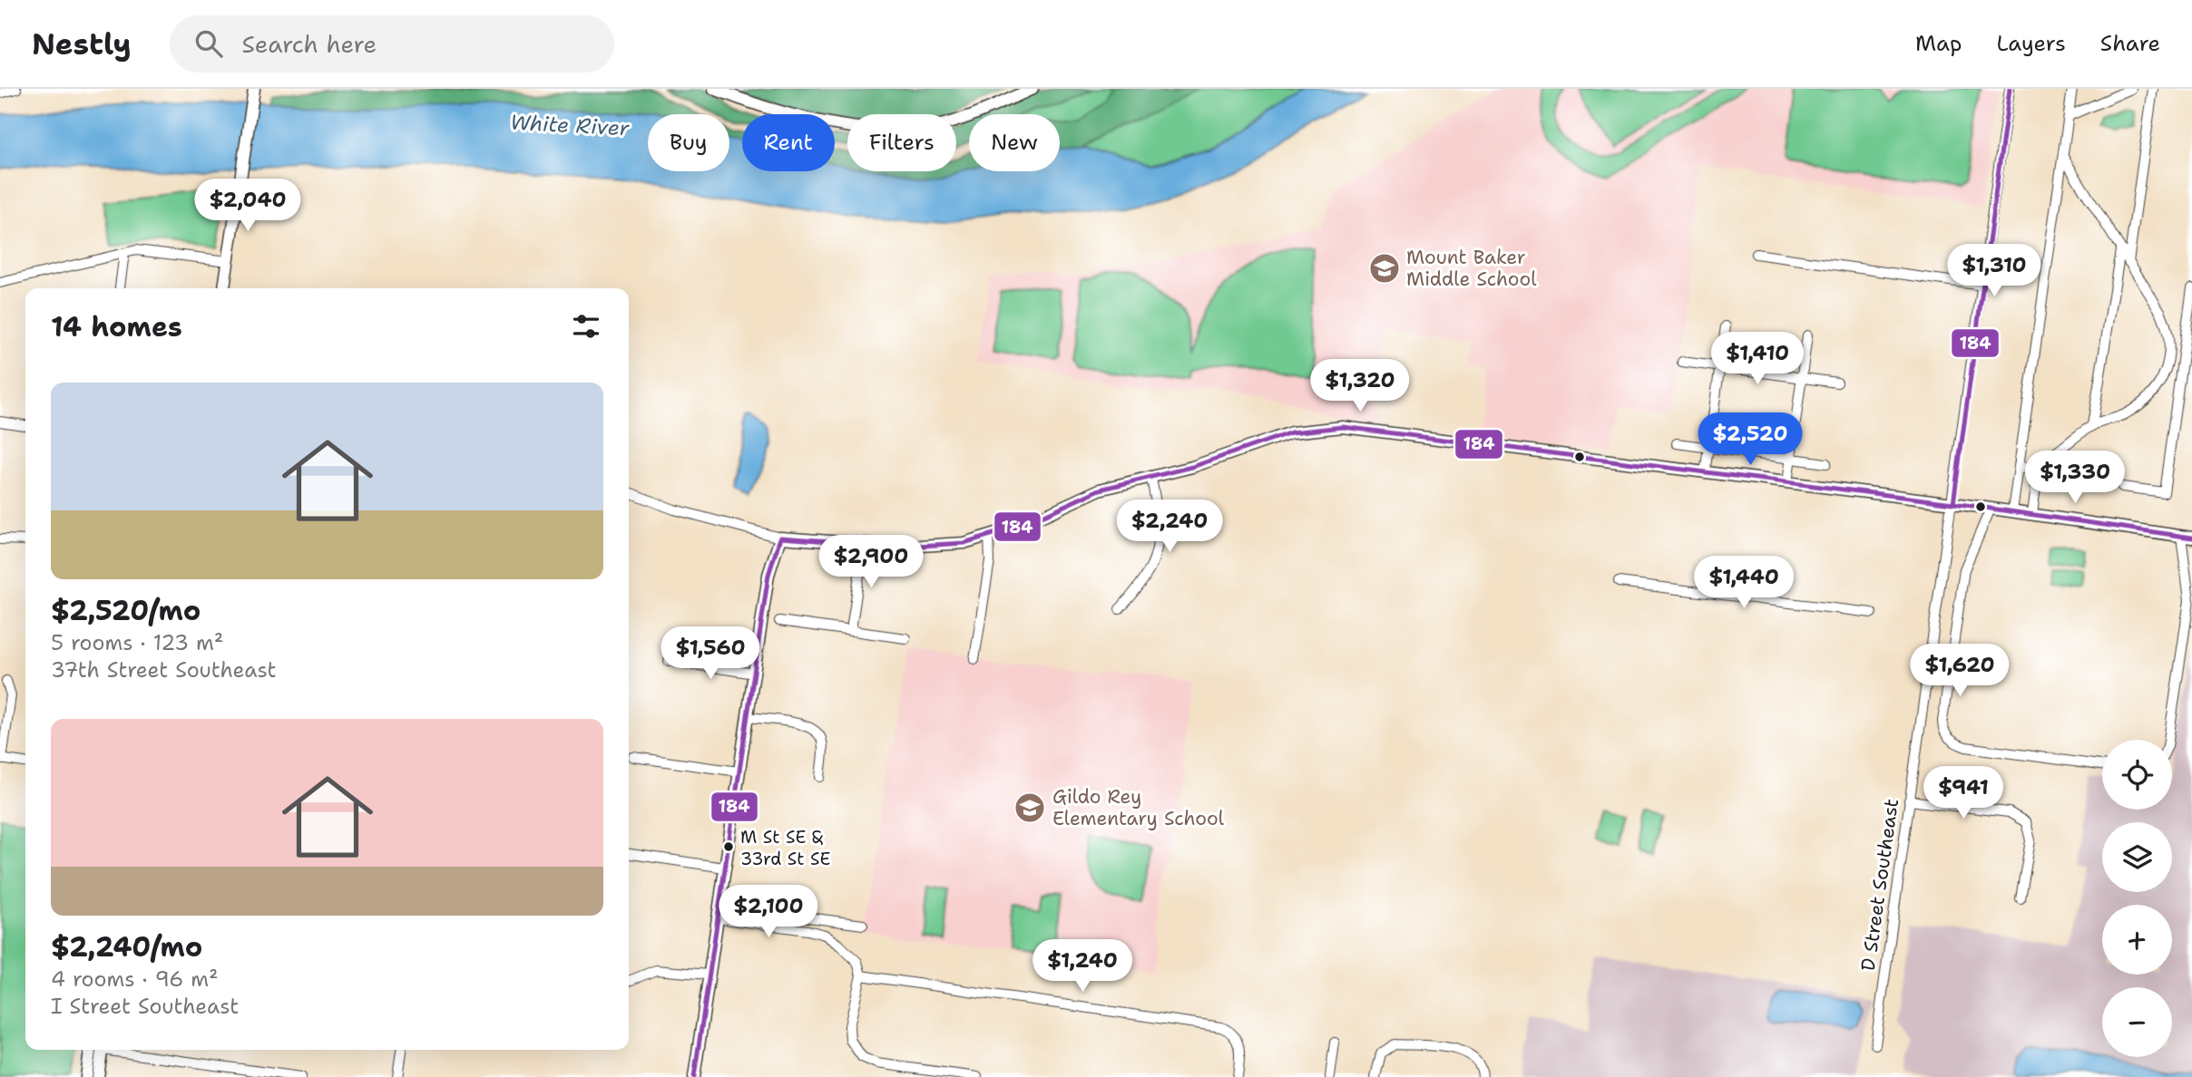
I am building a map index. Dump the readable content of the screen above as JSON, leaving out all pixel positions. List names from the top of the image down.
{
  "streets": {
    "street": ["D Street Southeast"]
  },
  "water": ["White River"],
  "places": {
    "school or university": ["Mount Baker Middle School", "Gildo Rey Elementary School"],
    "other": ["M St SE & 33rd St SE"]
  },
  "lines": ["transit line 184"],
  "page": {
    "header": "Nestly",
    "search": "Search here",
    "nav": ["Map", "Layers", "Share"],
    "chip": [
      "Buy",
      "Rent",
      "Filters",
      "New"
    ],
    "price": [
      "$2,040",
      "$1,310",
      "$1,410",
      "$1,320",
      "$2,520",
      "$1,330",
      "$2,240",
      "$2,900",
      "$1,440",
      "$1,560",
      "$1,620",
      "$941",
      "$2,100",
      "$1,240"
    ],
    "heading": "14 homes",
    "list": [
      {
        "name": "$2,520/mo",
        "note": "5 rooms · 123 m² · 37th Street Southeast"
      },
      {
        "name": "$2,240/mo",
        "note": "4 rooms · 96 m² · I Street Southeast"
      }
    ],
    "map_buttons": ["+", "−"]
  }
}
